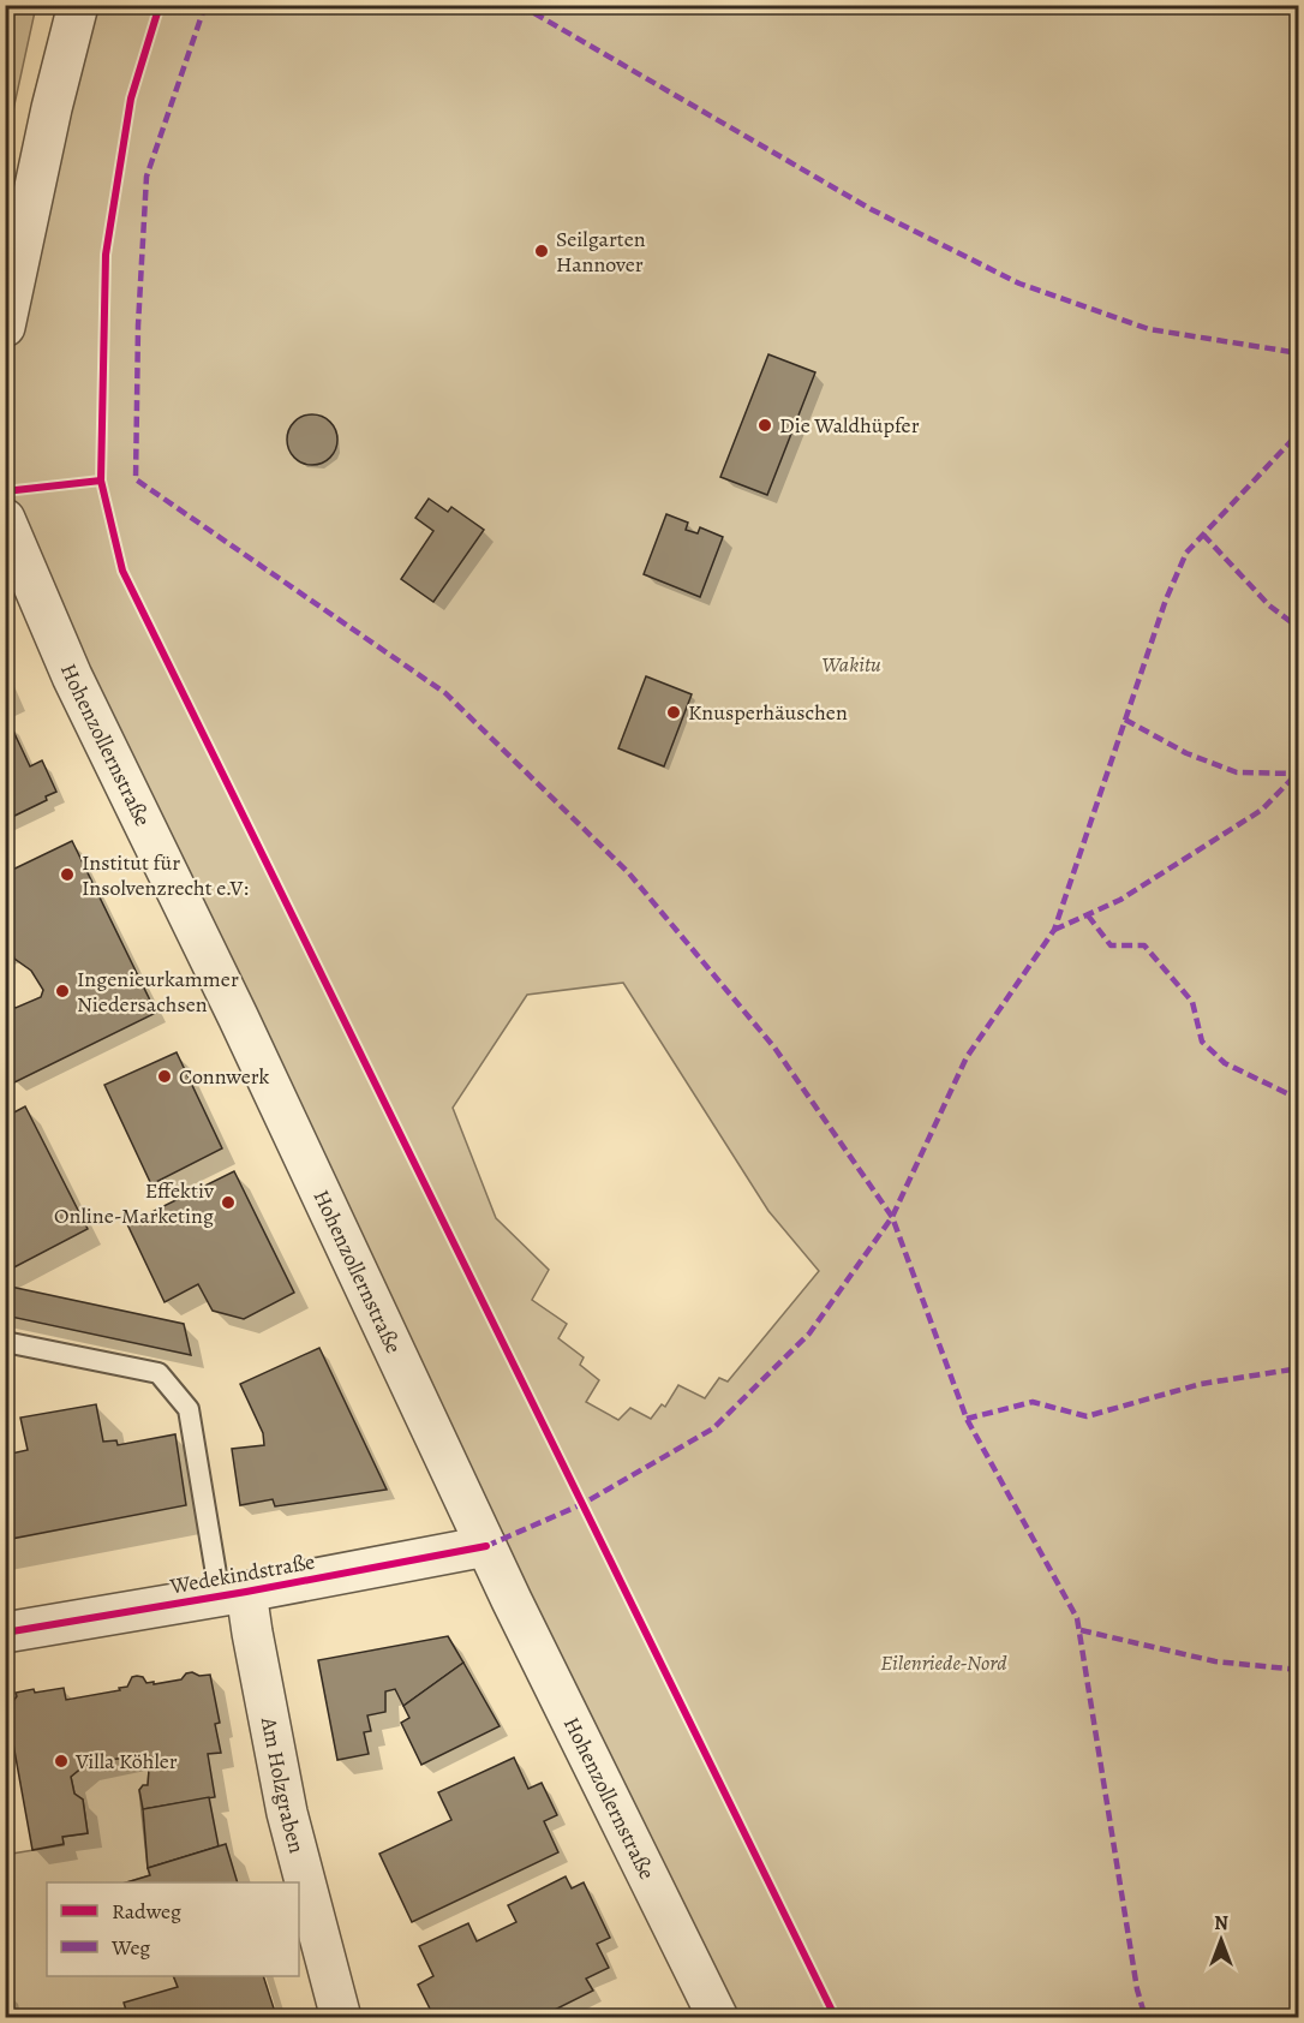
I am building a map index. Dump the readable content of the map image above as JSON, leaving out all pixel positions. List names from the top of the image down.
{
  "streets": {
    "street": ["Hohenzollernstraße", "Wedekindstraße", "Am Holzgraben"]
  },
  "crossings": [
    ["Hohenzollernstraße", "Wedekindstraße"],
    ["Wedekindstraße", "Am Holzgraben"]
  ],
  "parks": ["Wakitu", "Eilenriede-Nord"],
  "places": [
    "Seilgarten Hannover",
    "Die Waldhüpfer",
    "Knusperhäuschen",
    "Institut für Insolvenzrecht e.V:",
    "Ingenieurkammer Niedersachsen",
    "Connwerk",
    "Effektiv Online-Marketing",
    "Villa Köhler"
  ],
  "legend": ["Radweg", "Weg"],
  "north": "top"
}
